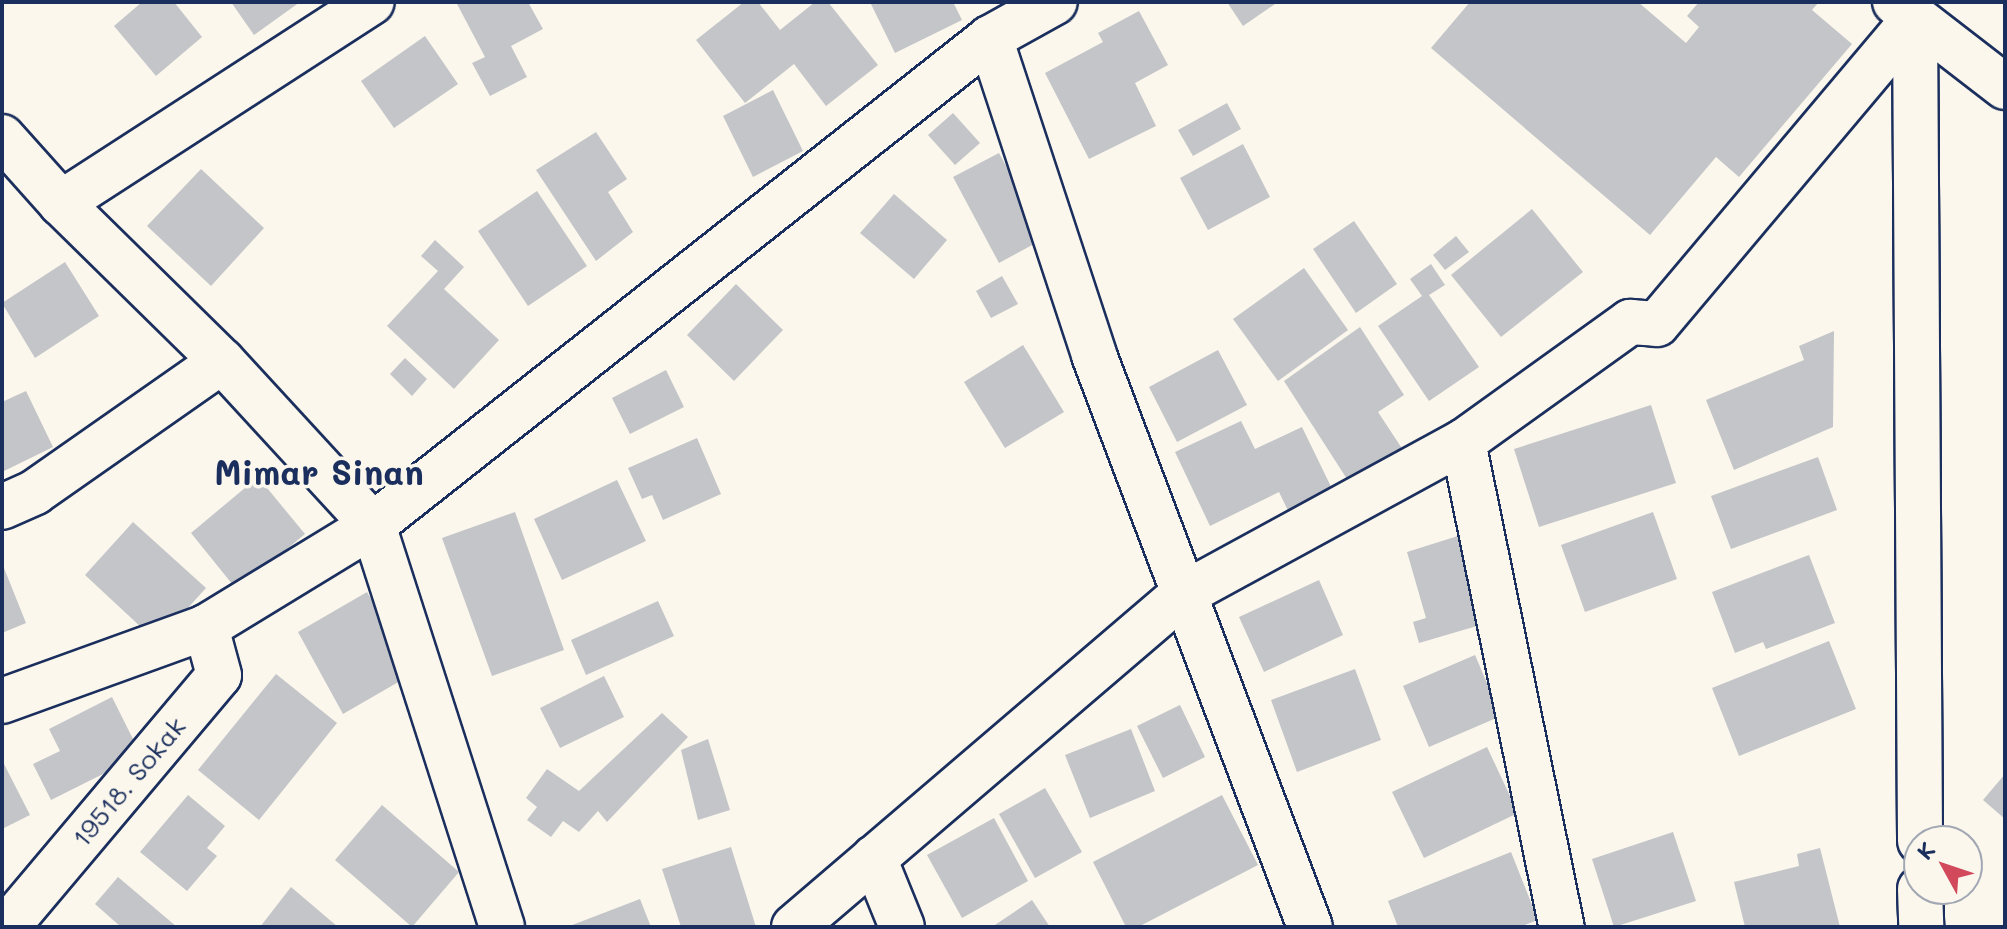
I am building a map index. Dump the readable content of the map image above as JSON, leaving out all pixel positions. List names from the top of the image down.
{
  "streets": {
    "street": ["19518. Sokak"]
  },
  "districts": ["Mimar Sinan"],
  "north": "top left"
}
